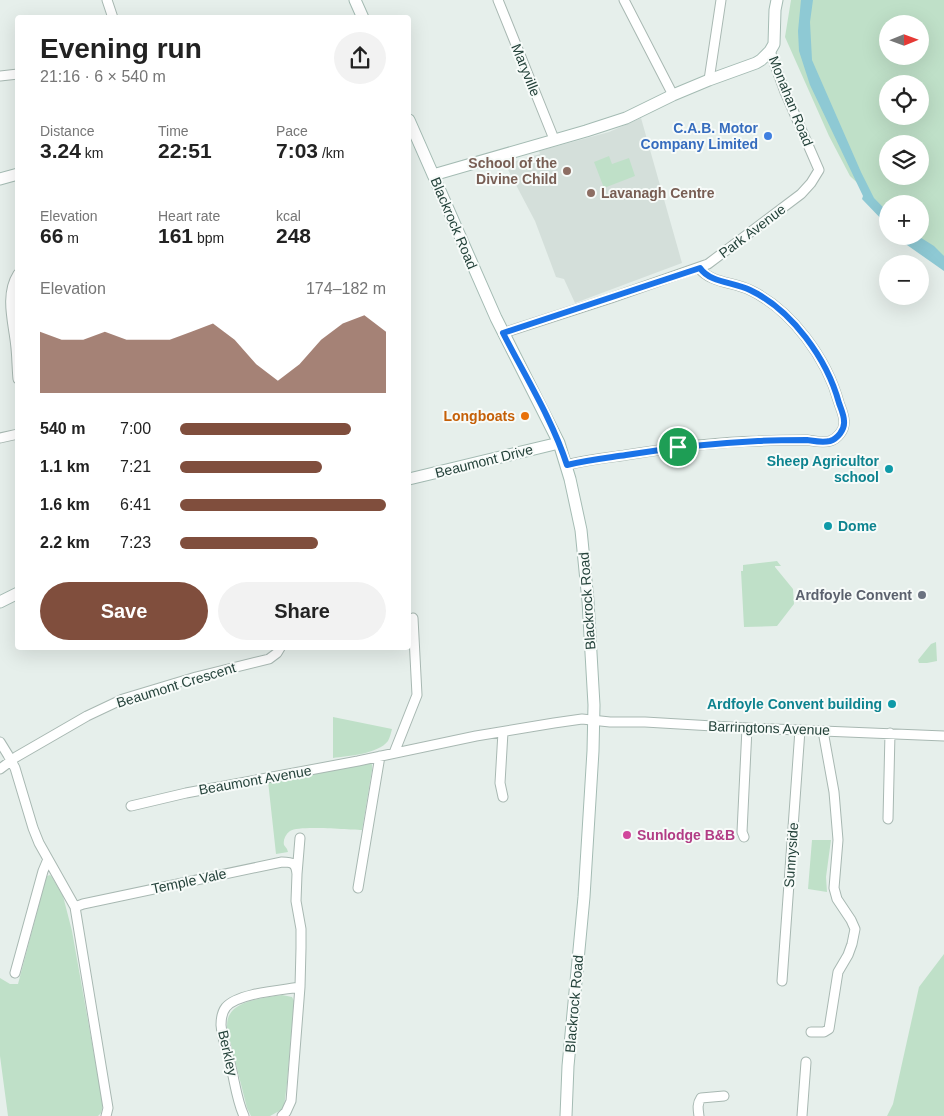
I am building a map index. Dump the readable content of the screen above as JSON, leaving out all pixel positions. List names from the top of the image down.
{
  "streets": {
    "street": [
      "Maryville",
      "Monahan Road",
      "Blackrock Road",
      "Park Avenue",
      "Beaumont Drive",
      "Beaumont Crescent",
      "Barringtons Avenue",
      "Beaumont Avenue",
      "Sunnyside",
      "Temple Vale",
      "Berkley"
    ]
  },
  "crossings": [
    ["Monahan Road", "Park Avenue"],
    ["Blackrock Road", "Park Avenue"],
    ["Blackrock Road", "Beaumont Drive"],
    ["Blackrock Road", "Barringtons Avenue"],
    ["Blackrock Road", "Beaumont Avenue"],
    ["Barringtons Avenue", "Beaumont Avenue"],
    ["Barringtons Avenue", "Sunnyside"]
  ],
  "places": [
    "C.A.B. Motor Company Limited",
    "School of the Divine Child",
    "Lavanagh Centre",
    "Longboats",
    "Sheep Agricultor school",
    "Dome",
    "Ardfoyle Convent",
    "Ardfoyle Convent building",
    "Sunlodge B&B"
  ],
  "north": "right",
  "page": {
    "map_buttons": ["+", "−"],
    "heading": ["Evening run", "21:16 · 6 × 540 m"],
    "stats": [
      ["Distance", "3.24 km"],
      ["Time", "22:51"],
      ["Pace", "7:03 /km"],
      ["Elevation", "66 m"],
      ["Heart rate", "161 bpm"],
      ["kcal", "248"]
    ],
    "chart": ["Elevation", "174–182 m"],
    "list": [
      {
        "name": "540 m",
        "note": "7:00"
      },
      {
        "name": "1.1 km",
        "note": "7:21"
      },
      {
        "name": "1.6 km",
        "note": "6:41"
      },
      {
        "name": "2.2 km",
        "note": "7:23"
      }
    ],
    "buttons": ["Save", "Share"]
  }
}
